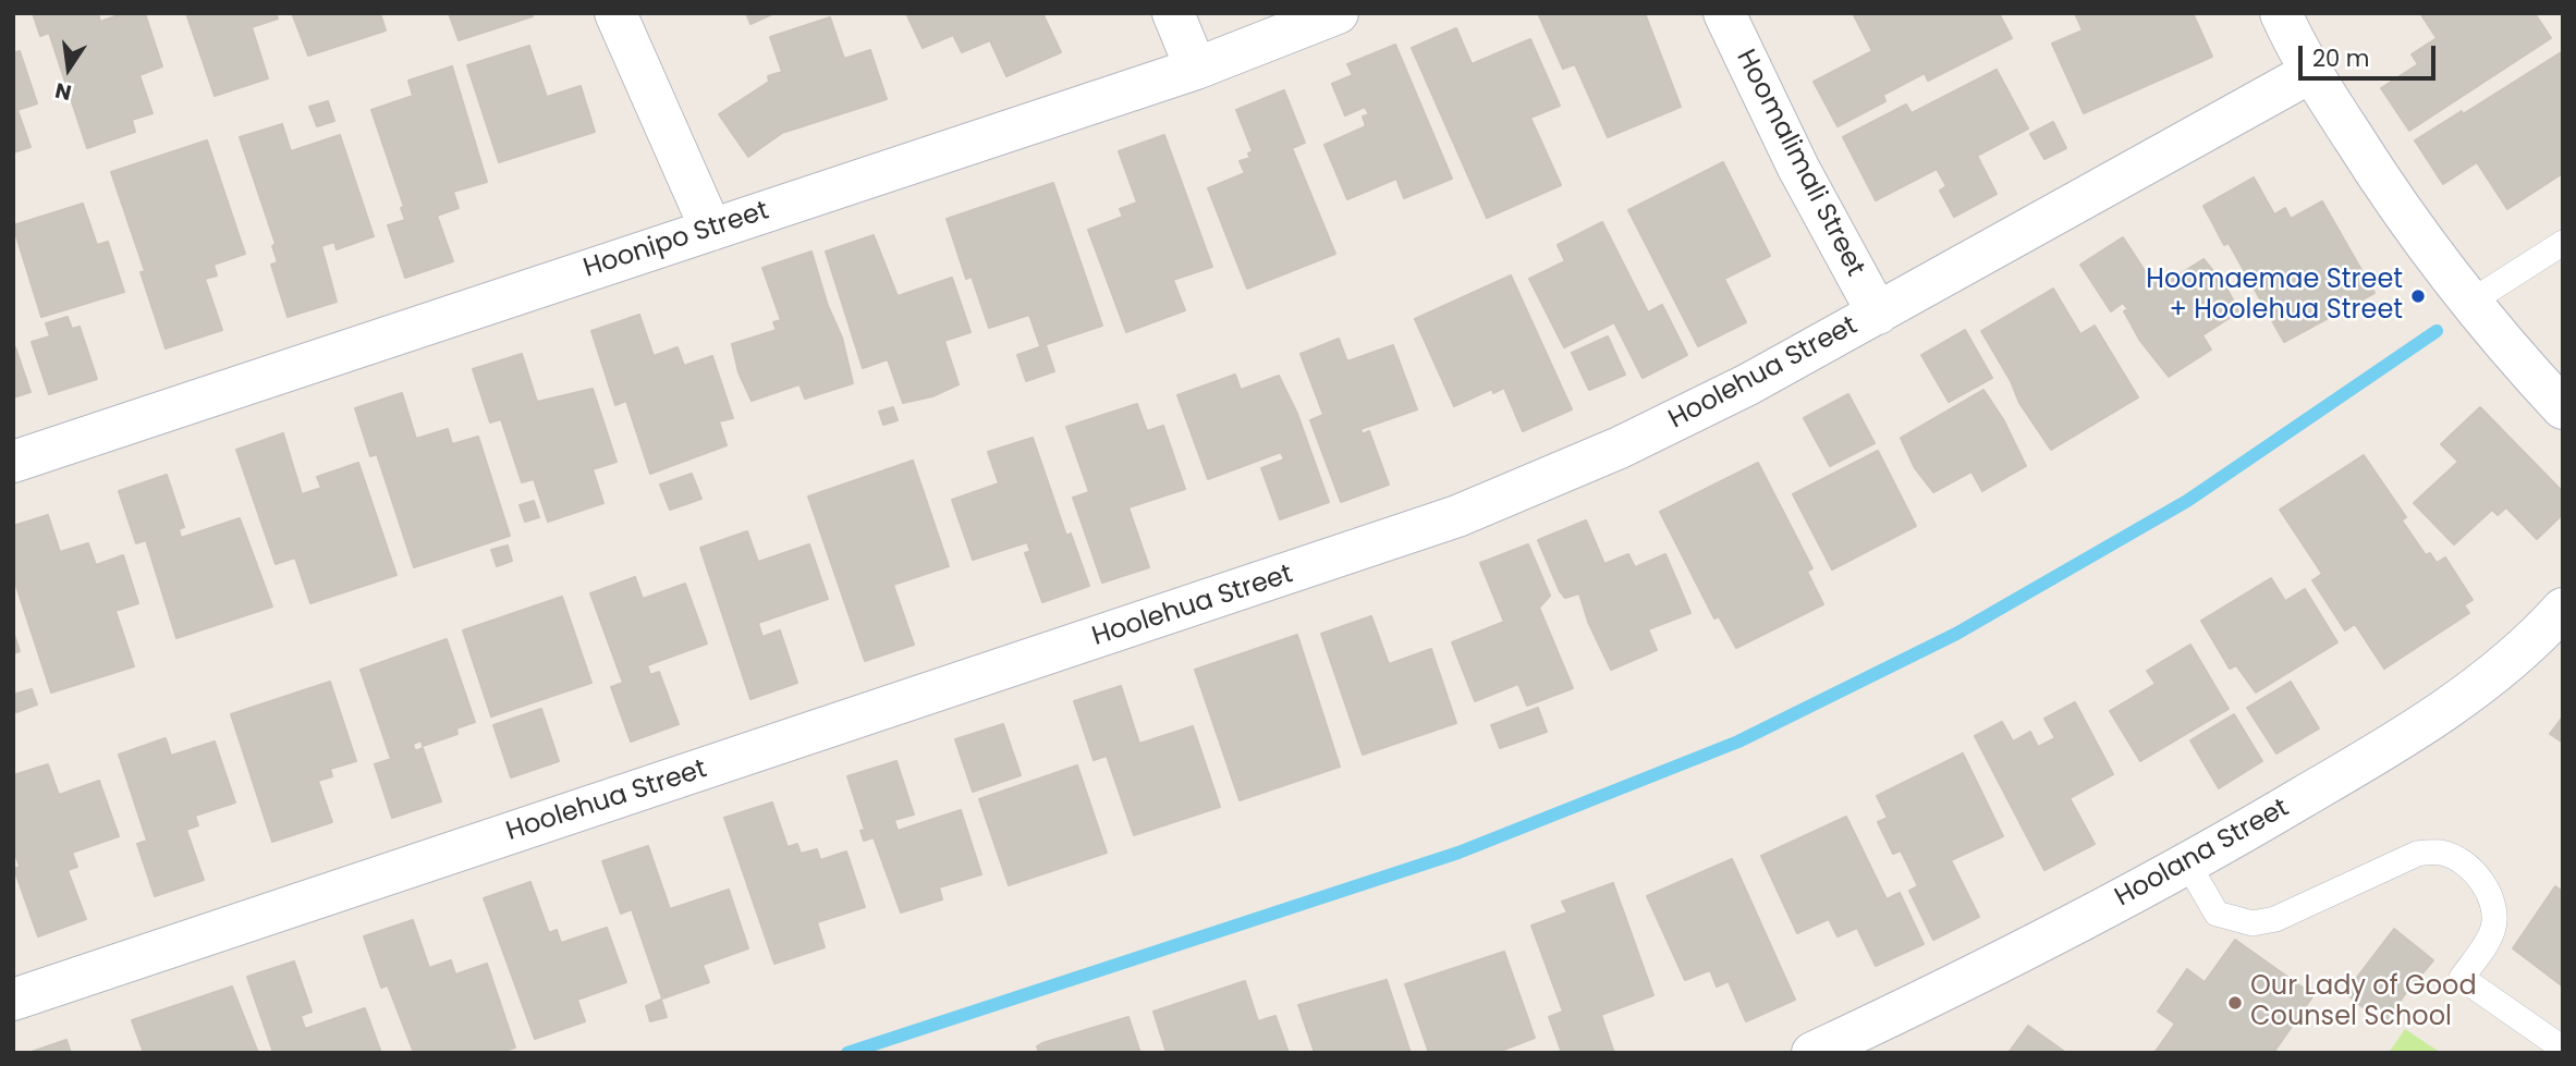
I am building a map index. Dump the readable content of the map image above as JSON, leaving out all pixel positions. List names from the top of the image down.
{
  "streets": {
    "street": [
      "Hoomalimali Street",
      "Hoonipo Street",
      "Hoolehua Street",
      "Hoolana Street"
    ]
  },
  "crossings": [
    ["Hoomalimali Street", "Hoolehua Street"]
  ],
  "places": ["Hoomaemae Street + Hoolehua Street", "Our Lady of Good Counsel School"],
  "scale_bar": "20 m",
  "north": "bottom"
}
